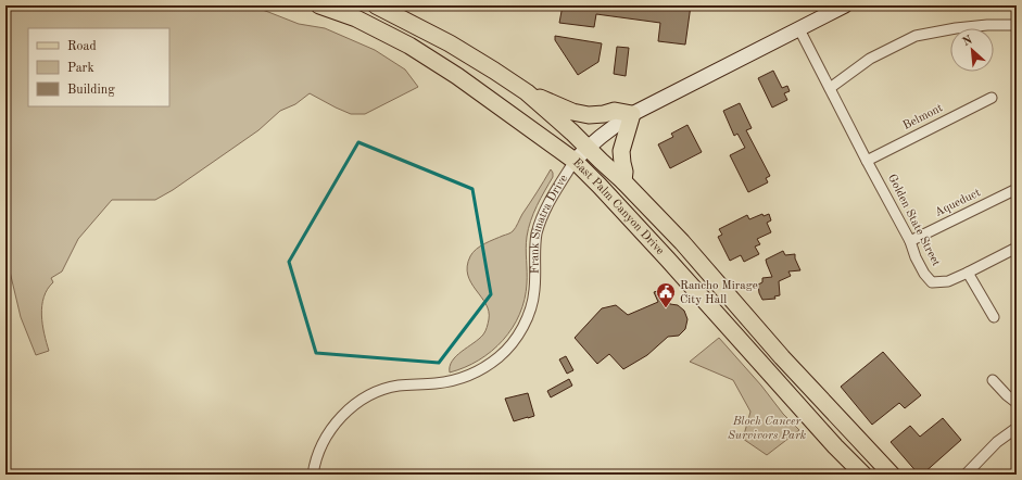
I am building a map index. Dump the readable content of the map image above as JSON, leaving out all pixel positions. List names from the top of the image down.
{
  "streets": {
    "main road": ["East Palm Canyon Drive", "Frank Sinatra Drive"],
    "street": ["Belmont", "Aqueduct", "Golden State Street"]
  },
  "crossings": [
    ["Belmont", "Golden State Street"],
    ["Aqueduct", "Golden State Street"],
    ["East Palm Canyon Drive", "Frank Sinatra Drive"],
    ["Golden State Street", "Frank Sinatra Drive"]
  ],
  "parks": ["Bloch Cancer Survivors Park"],
  "places": {
    "public building": ["Rancho Mirage City Hall"]
  },
  "legend": ["Road", "Park", "Building"],
  "north": "top left"
}
